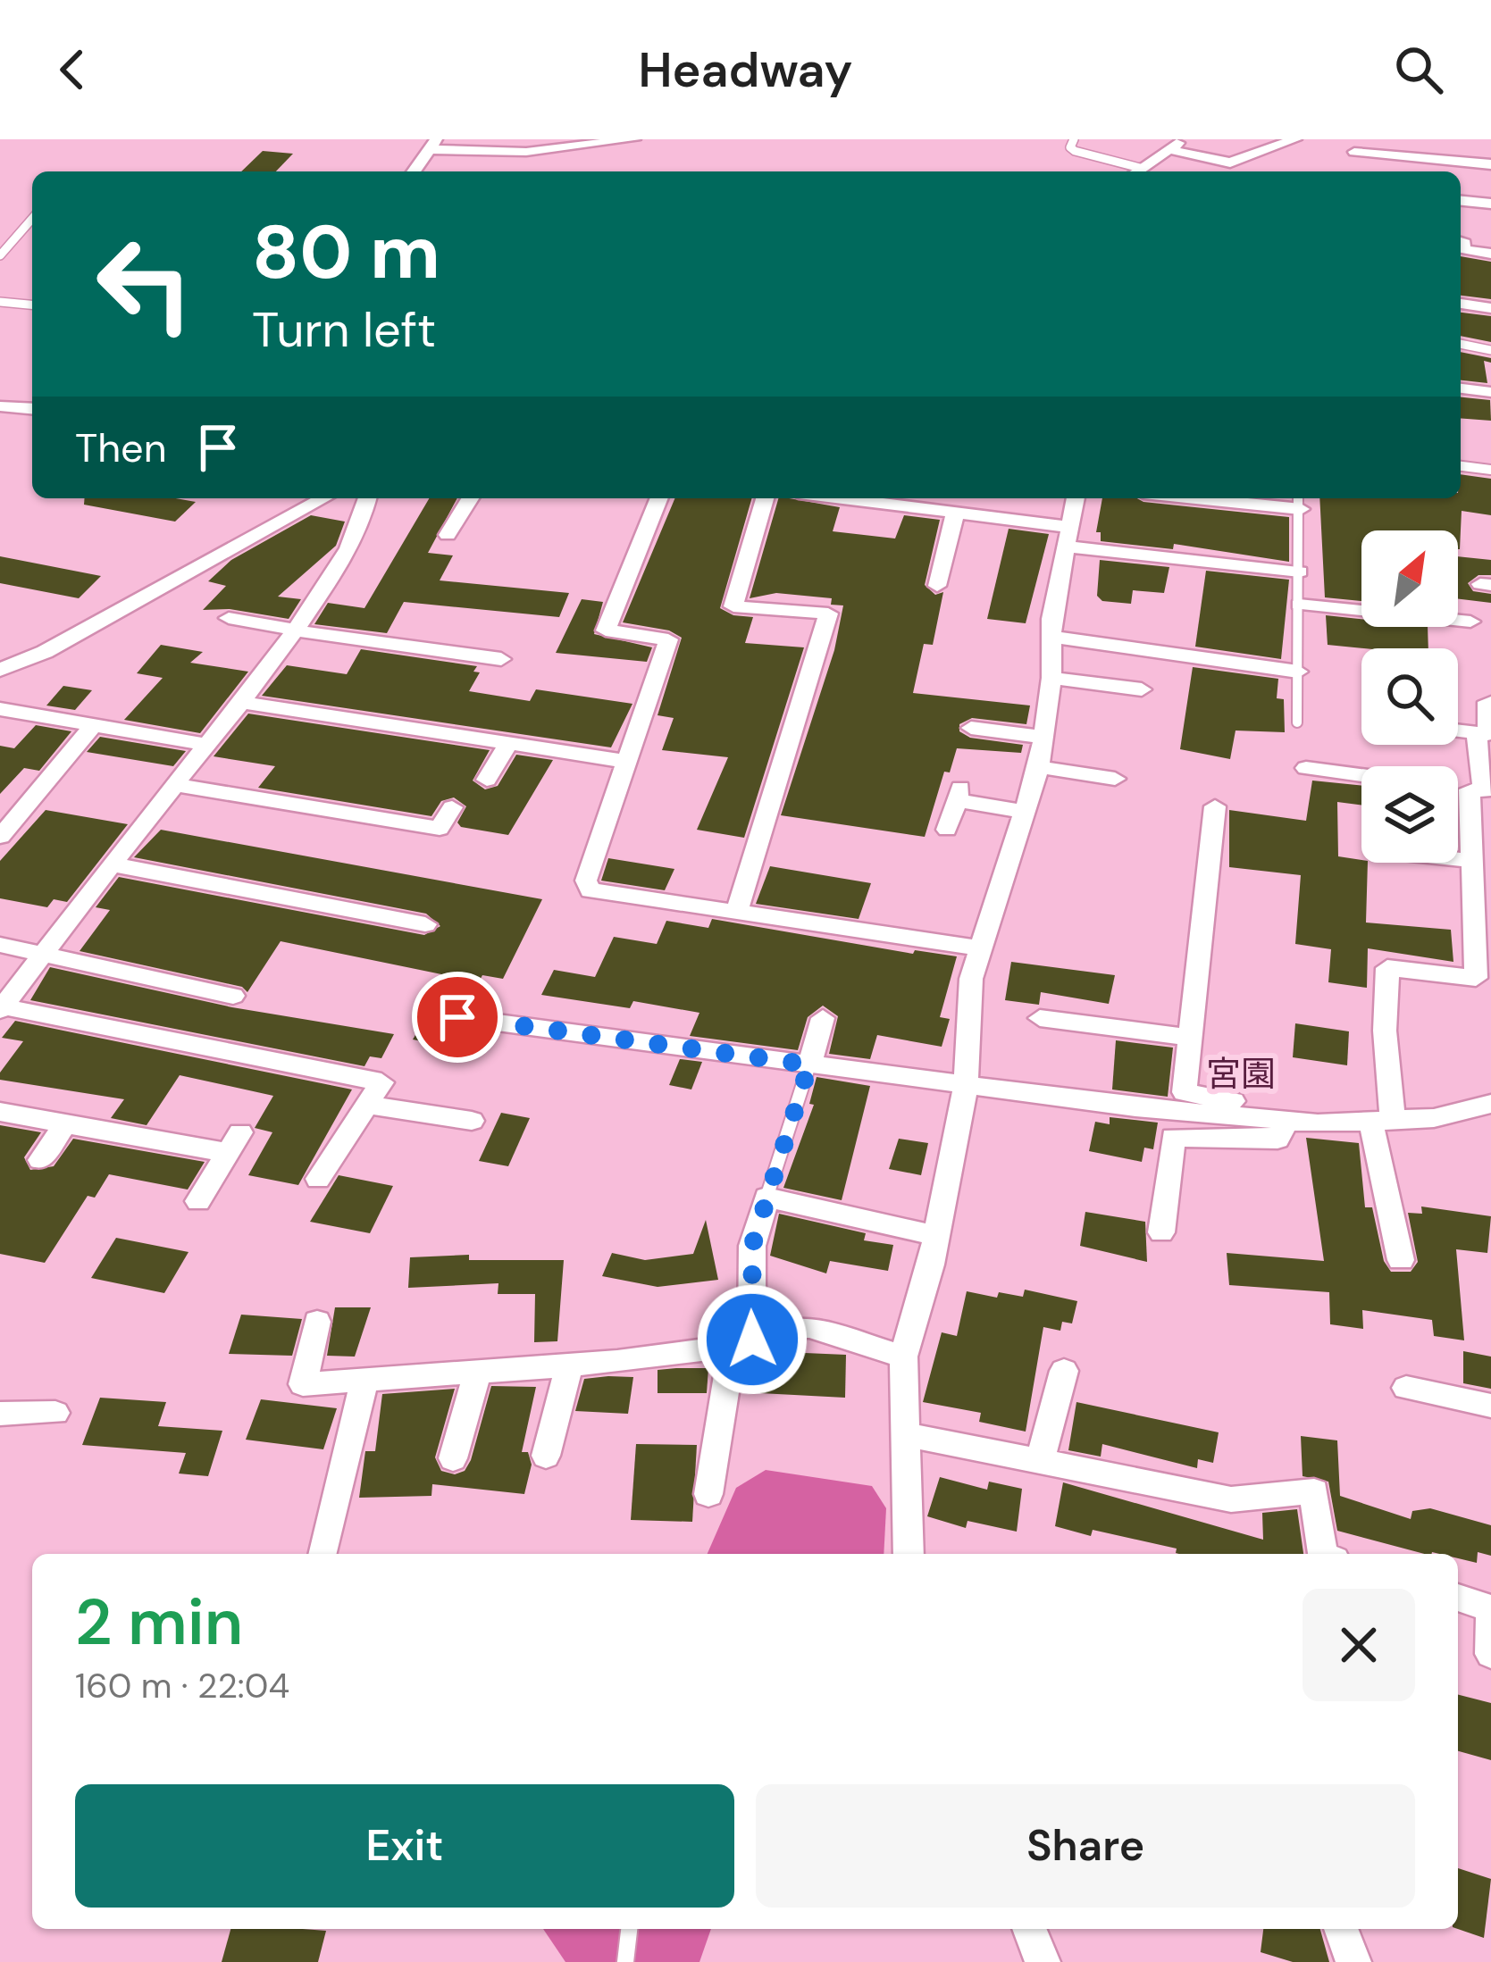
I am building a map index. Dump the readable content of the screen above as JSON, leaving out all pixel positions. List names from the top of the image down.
{
  "districts": ["宮園"],
  "north": "top right",
  "page": {
    "header": "Headway",
    "turn": ["80 m", "Turn left"],
    "then": "Then",
    "heading": ["2 min", "160 m · 22:04"],
    "buttons": ["Exit", "Share"]
  }
}
